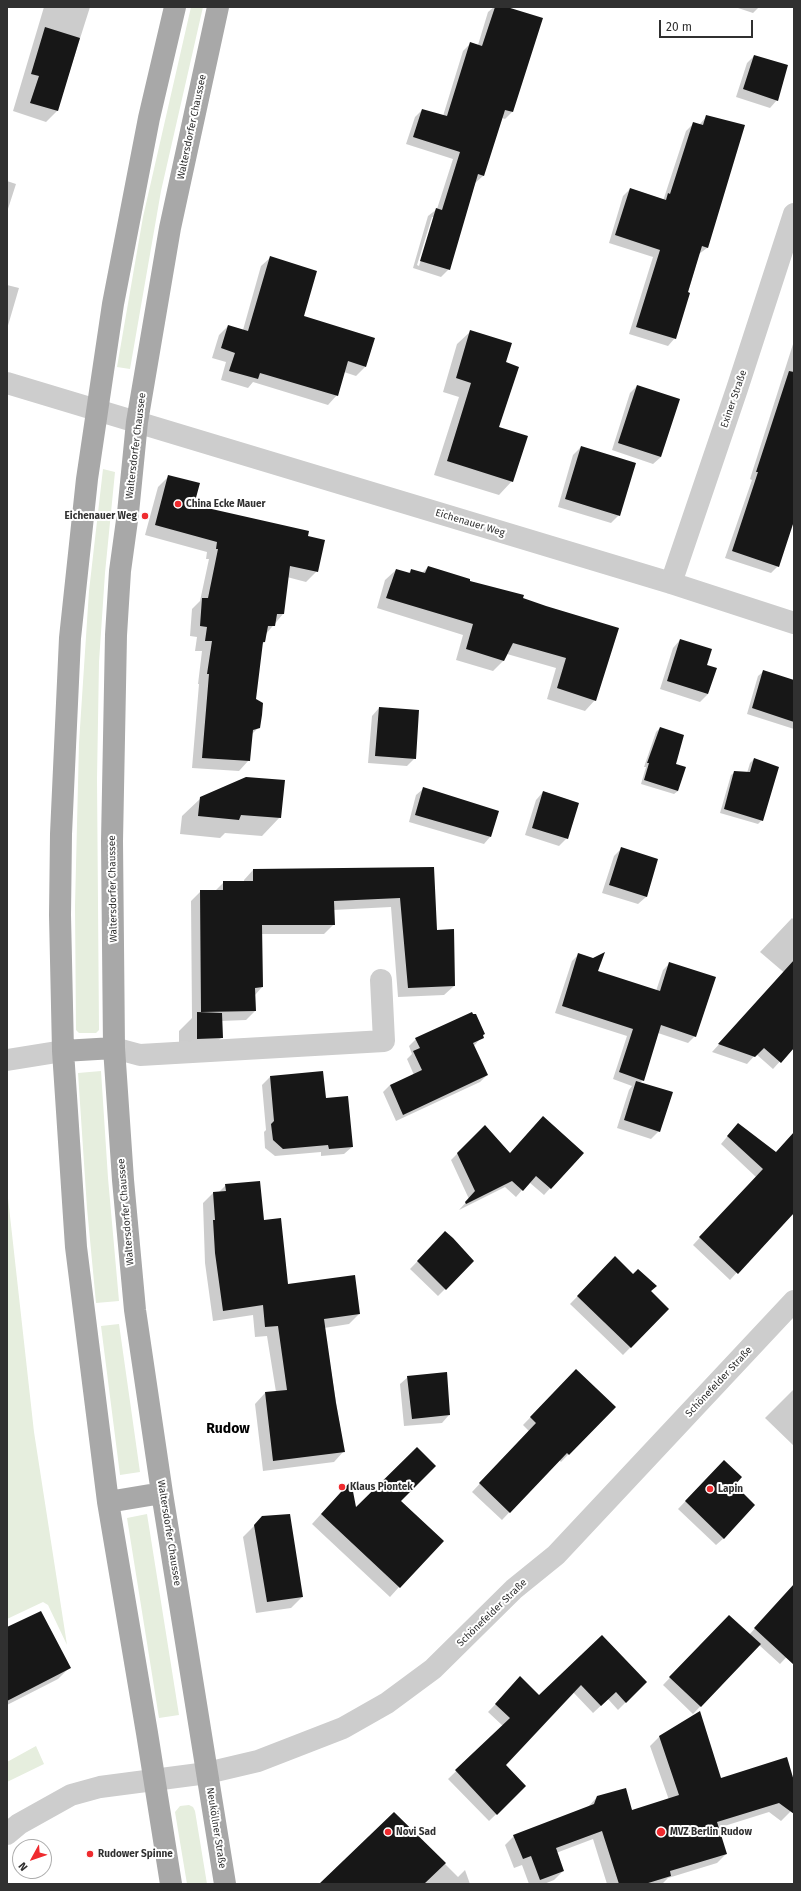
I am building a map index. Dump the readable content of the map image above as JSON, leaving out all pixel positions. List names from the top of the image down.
{
  "streets": {
    "main road": ["Waltersdorfer Chaussee", "Neuköllner Straße"],
    "street": ["Exiner Straße", "Eichenauer Weg", "Schönefelder Straße"]
  },
  "crossings": [
    ["Waltersdorfer Chaussee", "Eichenauer Weg"],
    ["Waltersdorfer Chaussee", "Schönefelder Straße"],
    ["Waltersdorfer Chaussee", "Neuköllner Straße"],
    ["Exiner Straße", "Eichenauer Weg"],
    ["Schönefelder Straße", "Neuköllner Straße"]
  ],
  "districts": ["Rudow"],
  "places": [
    "China Ecke Mauer",
    "Eichenauer Weg",
    "Klaus Piontek",
    "Lapin",
    "Novi Sad",
    "MVZ Berlin Rudow",
    "Rudower Spinne"
  ],
  "scale_bar": "20 m",
  "north": "bottom left"
}
